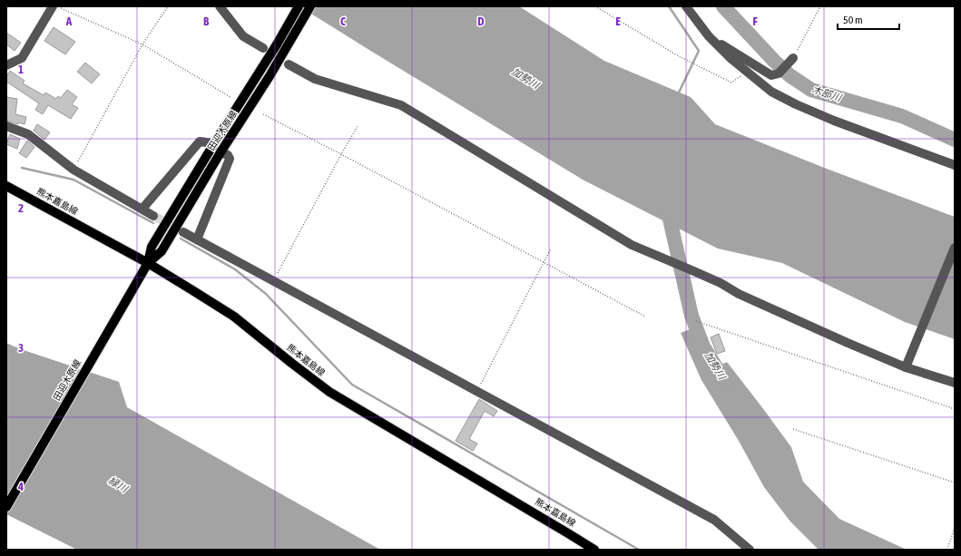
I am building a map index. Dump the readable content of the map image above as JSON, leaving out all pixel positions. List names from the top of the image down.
{
  "streets": {
    "main road": ["田迎木原線", "熊本嘉島線"]
  },
  "crossings": [
    ["田迎木原線", "熊本嘉島線"]
  ],
  "water": ["加勢川", "木部川", "緑川"],
  "scale_bar": "50 m",
  "grid": {
    "columns": [
      "A",
      "B",
      "C",
      "D",
      "E",
      "F"
    ],
    "rows": [
      "1",
      "2",
      "3",
      "4"
    ]
  }
}
